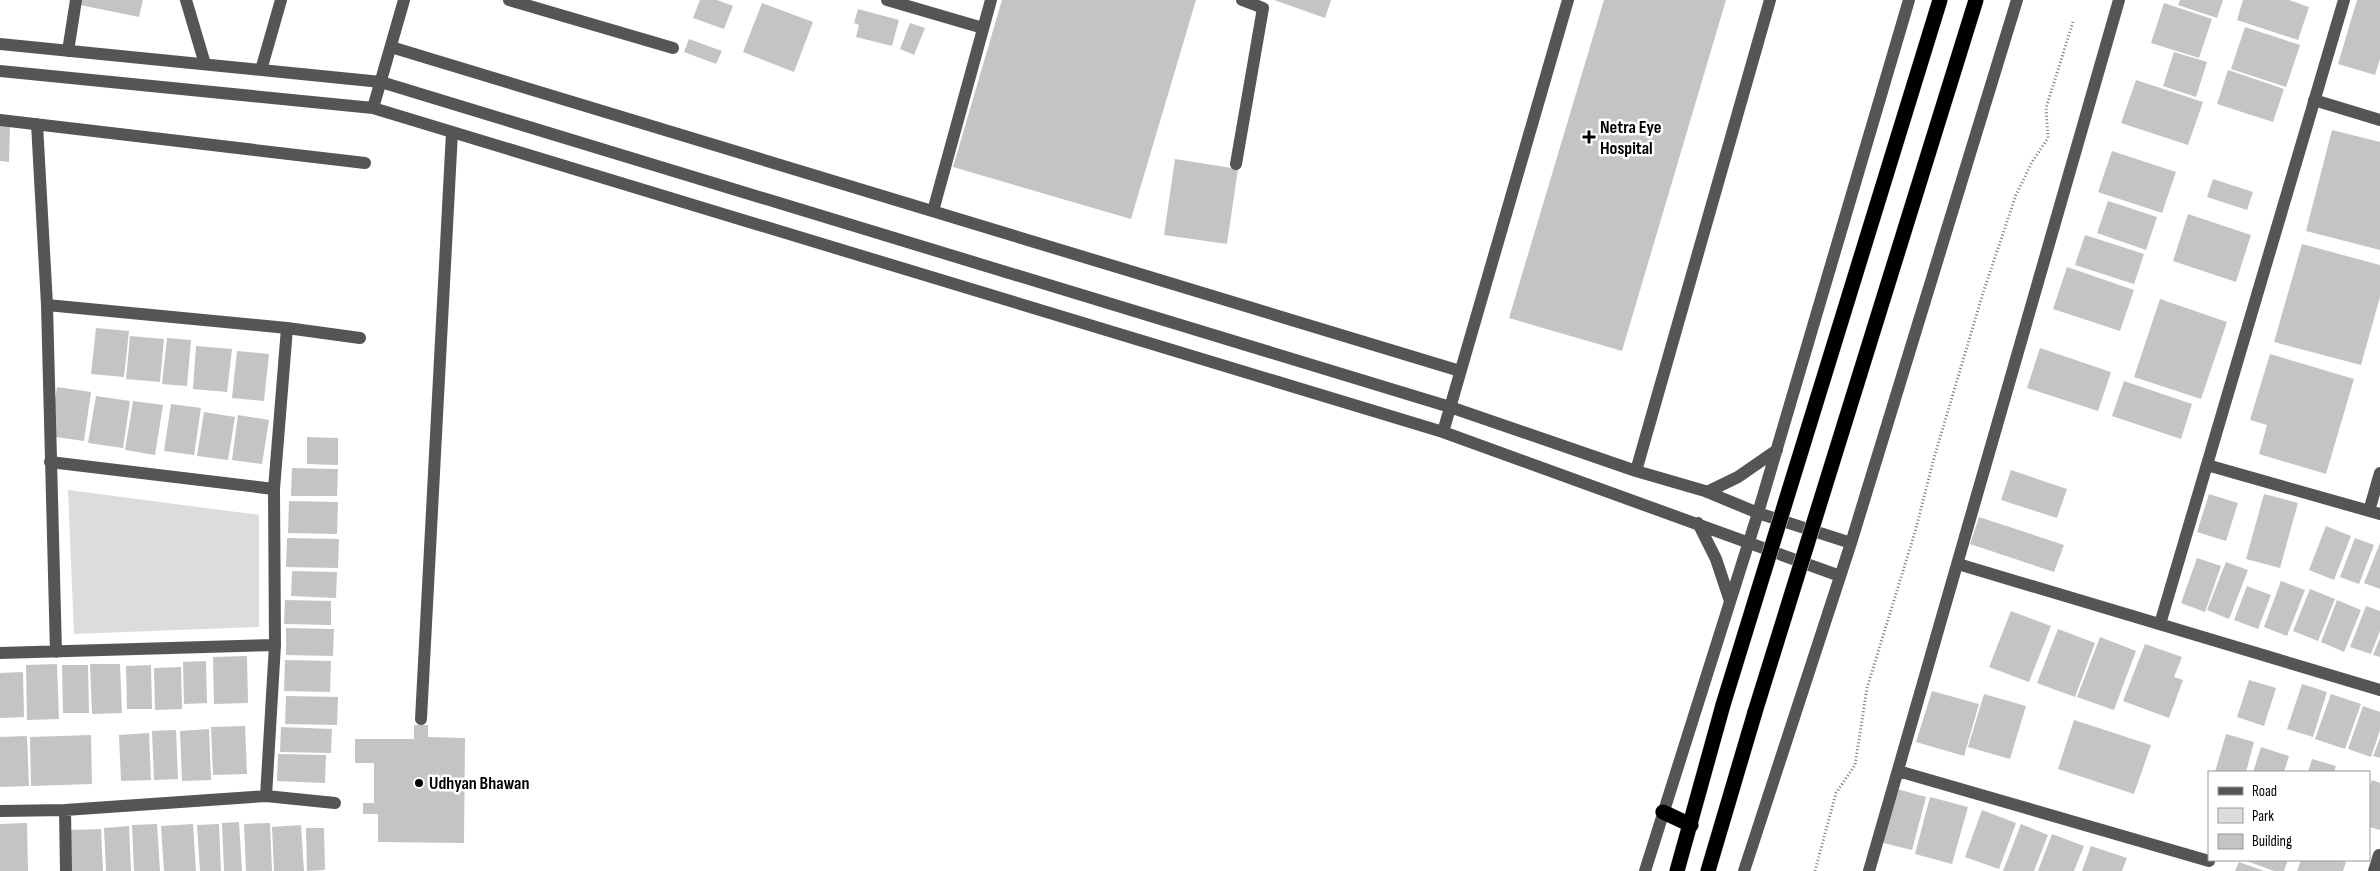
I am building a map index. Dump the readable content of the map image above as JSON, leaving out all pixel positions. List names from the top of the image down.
{
  "places": {
    "health": ["Netra Eye Hospital"],
    "other": ["Udhyan Bhawan"]
  },
  "legend": ["Road", "Park", "Building"]
}
